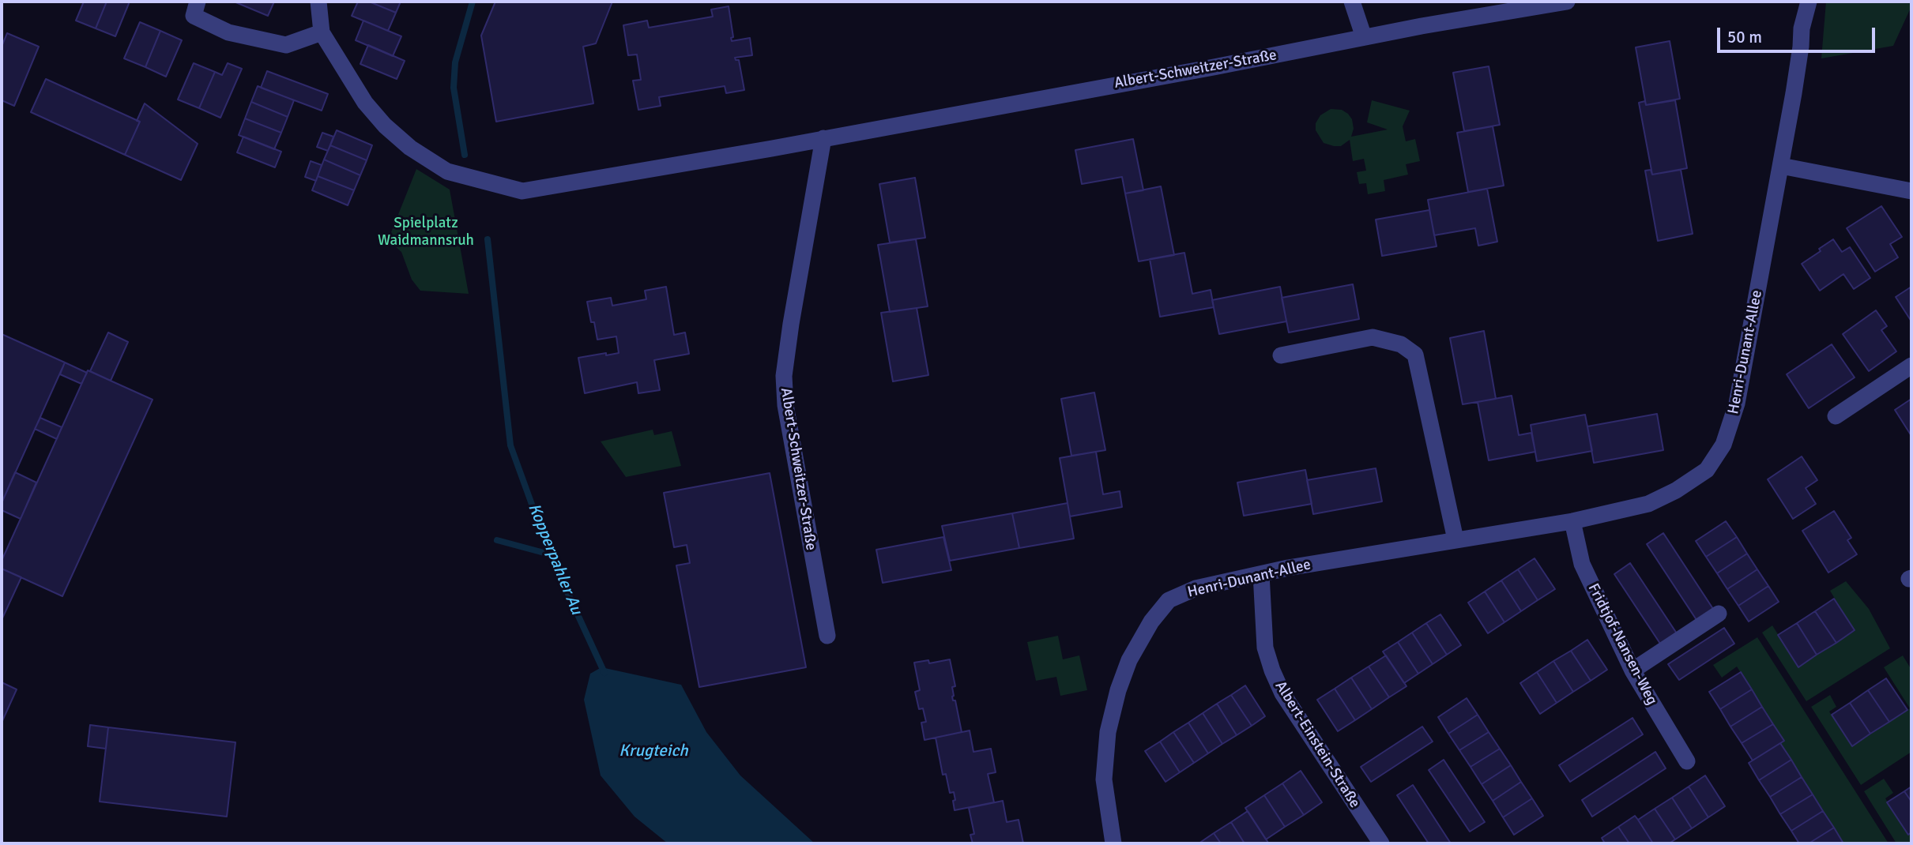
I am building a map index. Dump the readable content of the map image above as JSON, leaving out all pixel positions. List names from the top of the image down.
{
  "streets": {
    "street": [
      "Albert-Schweitzer-Straße",
      "Henri-Dunant-Allee",
      "Fridtjof-Nansen-Weg",
      "Albert-Einstein-Straße"
    ]
  },
  "crossings": [
    ["Henri-Dunant-Allee", "Fridtjof-Nansen-Weg"],
    ["Henri-Dunant-Allee", "Albert-Einstein-Straße"]
  ],
  "water": ["Kopperpahler Au", "Krugteich"],
  "parks": ["Spielplatz Waidmannsruh"],
  "scale_bar": "50 m"
}
